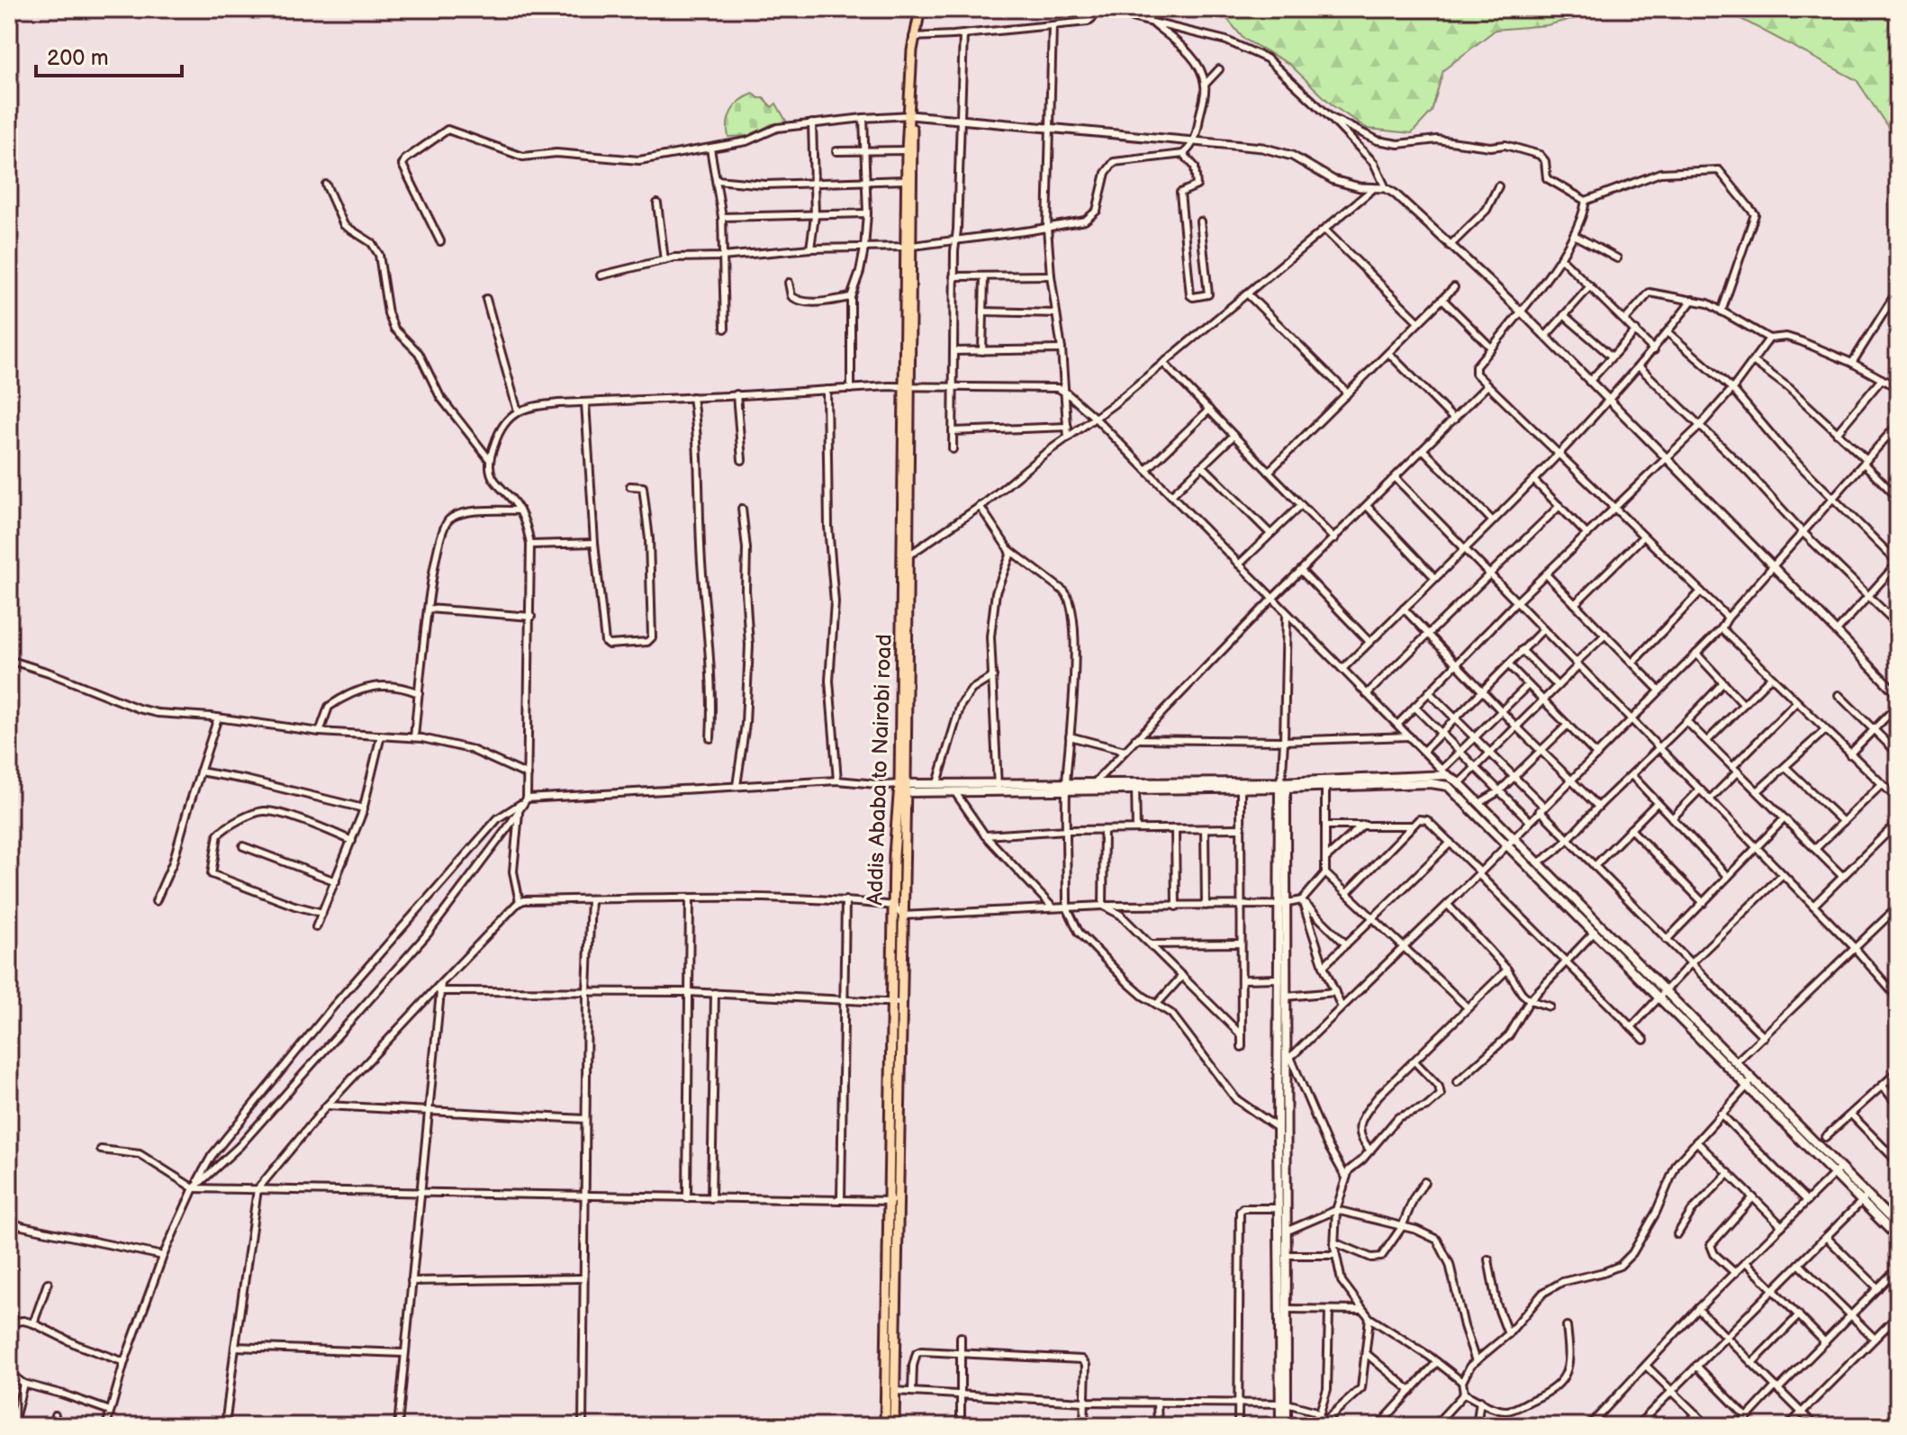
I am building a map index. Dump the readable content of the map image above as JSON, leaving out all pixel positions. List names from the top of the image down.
{
  "streets": {
    "highway": ["Addis Ababa to Nairobi road"]
  },
  "scale_bar": "200 m"
}
